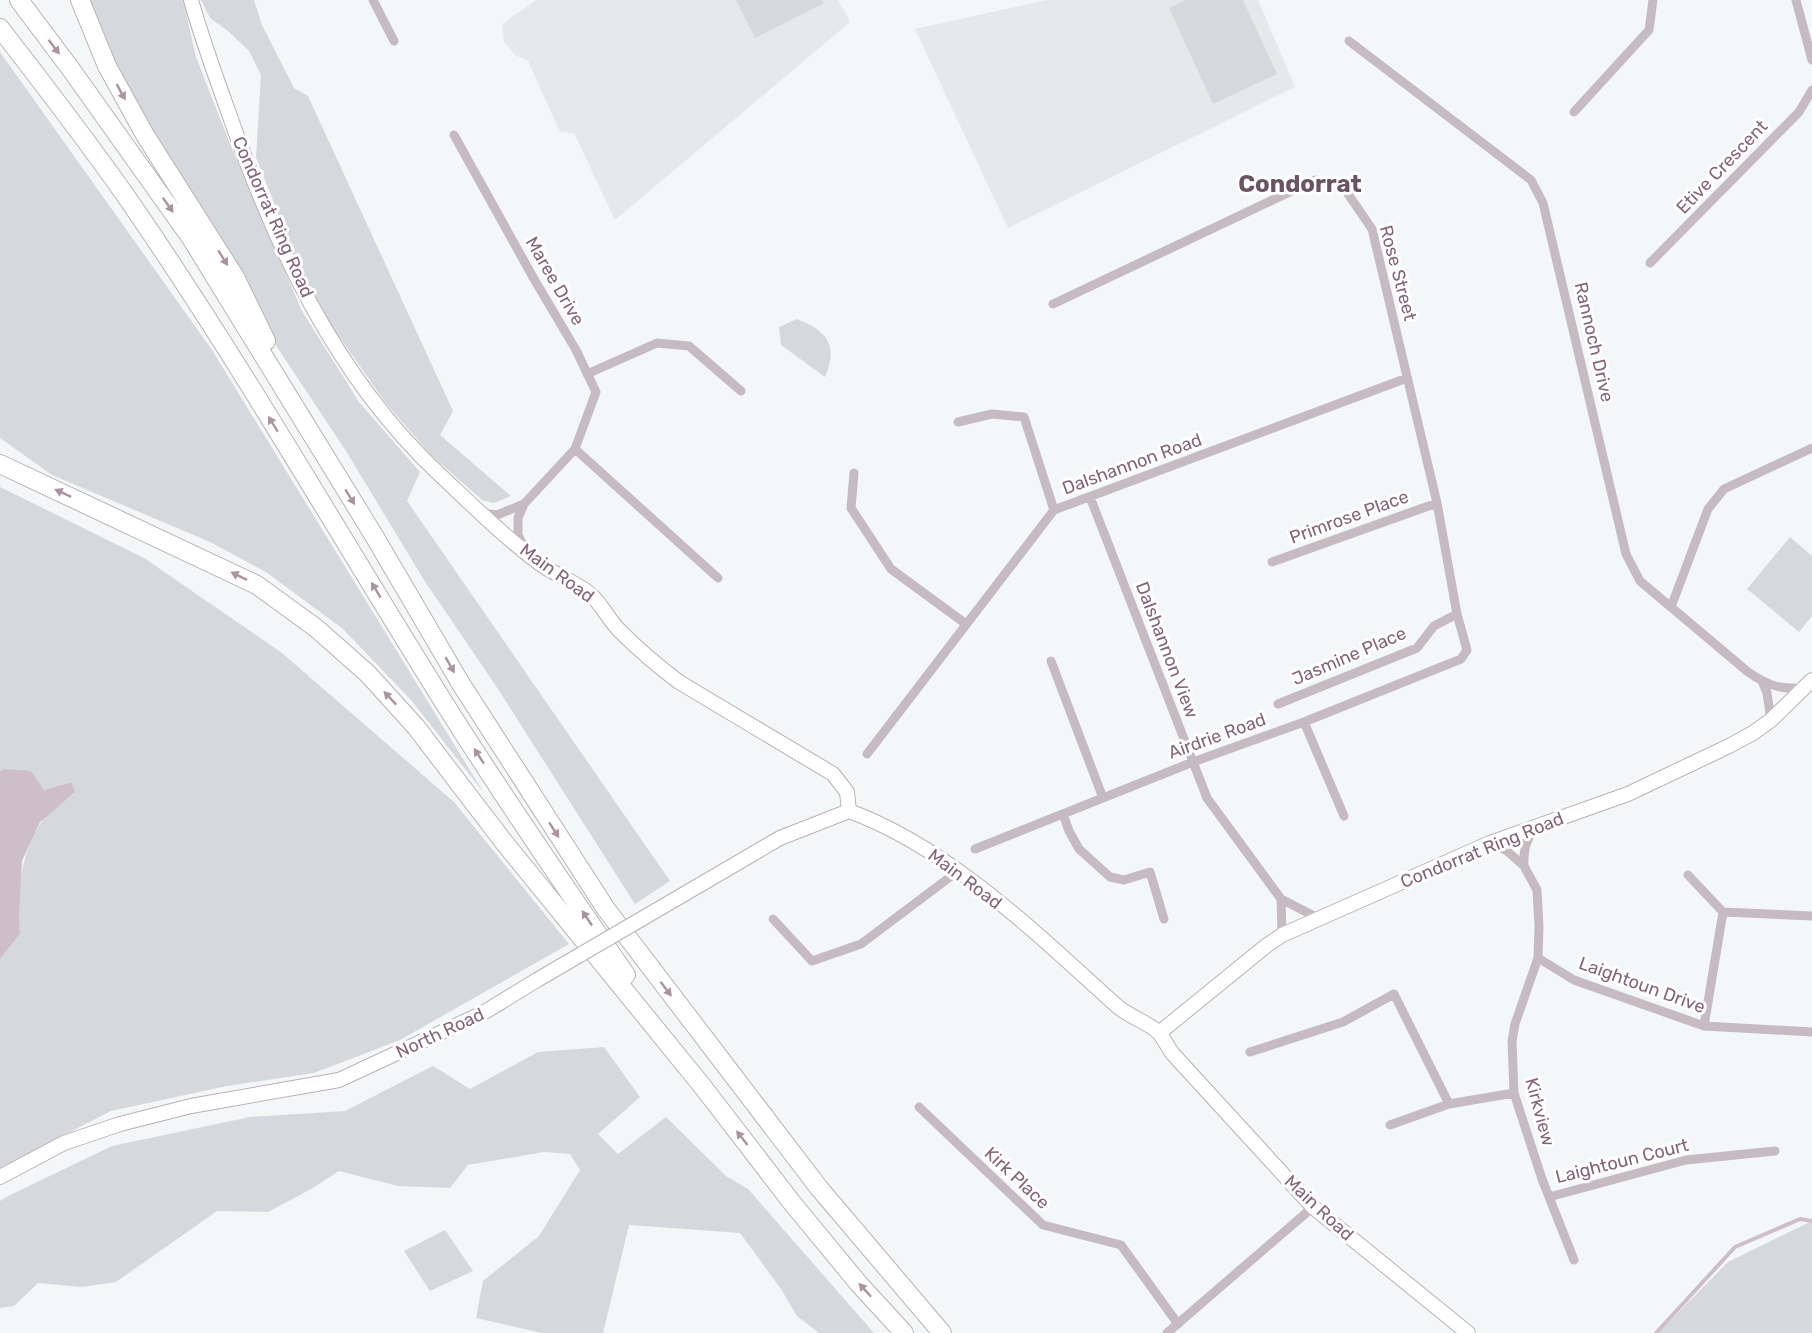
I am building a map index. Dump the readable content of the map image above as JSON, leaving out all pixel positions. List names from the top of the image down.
{
  "streets": {
    "main road": ["Condorrat Ring Road", "Main Road", "North Road"],
    "street": [
      "Etive Crescent",
      "Rose Street",
      "Maree Drive",
      "Rannoch Drive",
      "Dalshannon Road",
      "Primrose Place",
      "Dalshannon View",
      "Jasmine Place",
      "Airdrie Road",
      "Laightoun Drive",
      "Kirkview",
      "Laightoun Court",
      "Kirk Place"
    ]
  },
  "crossings": [
    ["Condorrat Ring Road", "Rannoch Drive"],
    ["Condorrat Ring Road", "Main Road"],
    ["Condorrat Ring Road", "Dalshannon View"],
    ["Condorrat Ring Road", "Kirkview"],
    ["Rose Street", "Dalshannon Road"],
    ["Rose Street", "Primrose Place"],
    ["Rose Street", "Jasmine Place"],
    ["Rose Street", "Airdrie Road"],
    ["Dalshannon Road", "Dalshannon View"],
    ["Main Road", "North Road"],
    ["Dalshannon View", "Airdrie Road"],
    ["Laightoun Drive", "Kirkview"],
    ["Kirkview", "Laightoun Court"]
  ],
  "districts": ["Condorrat"]
}
